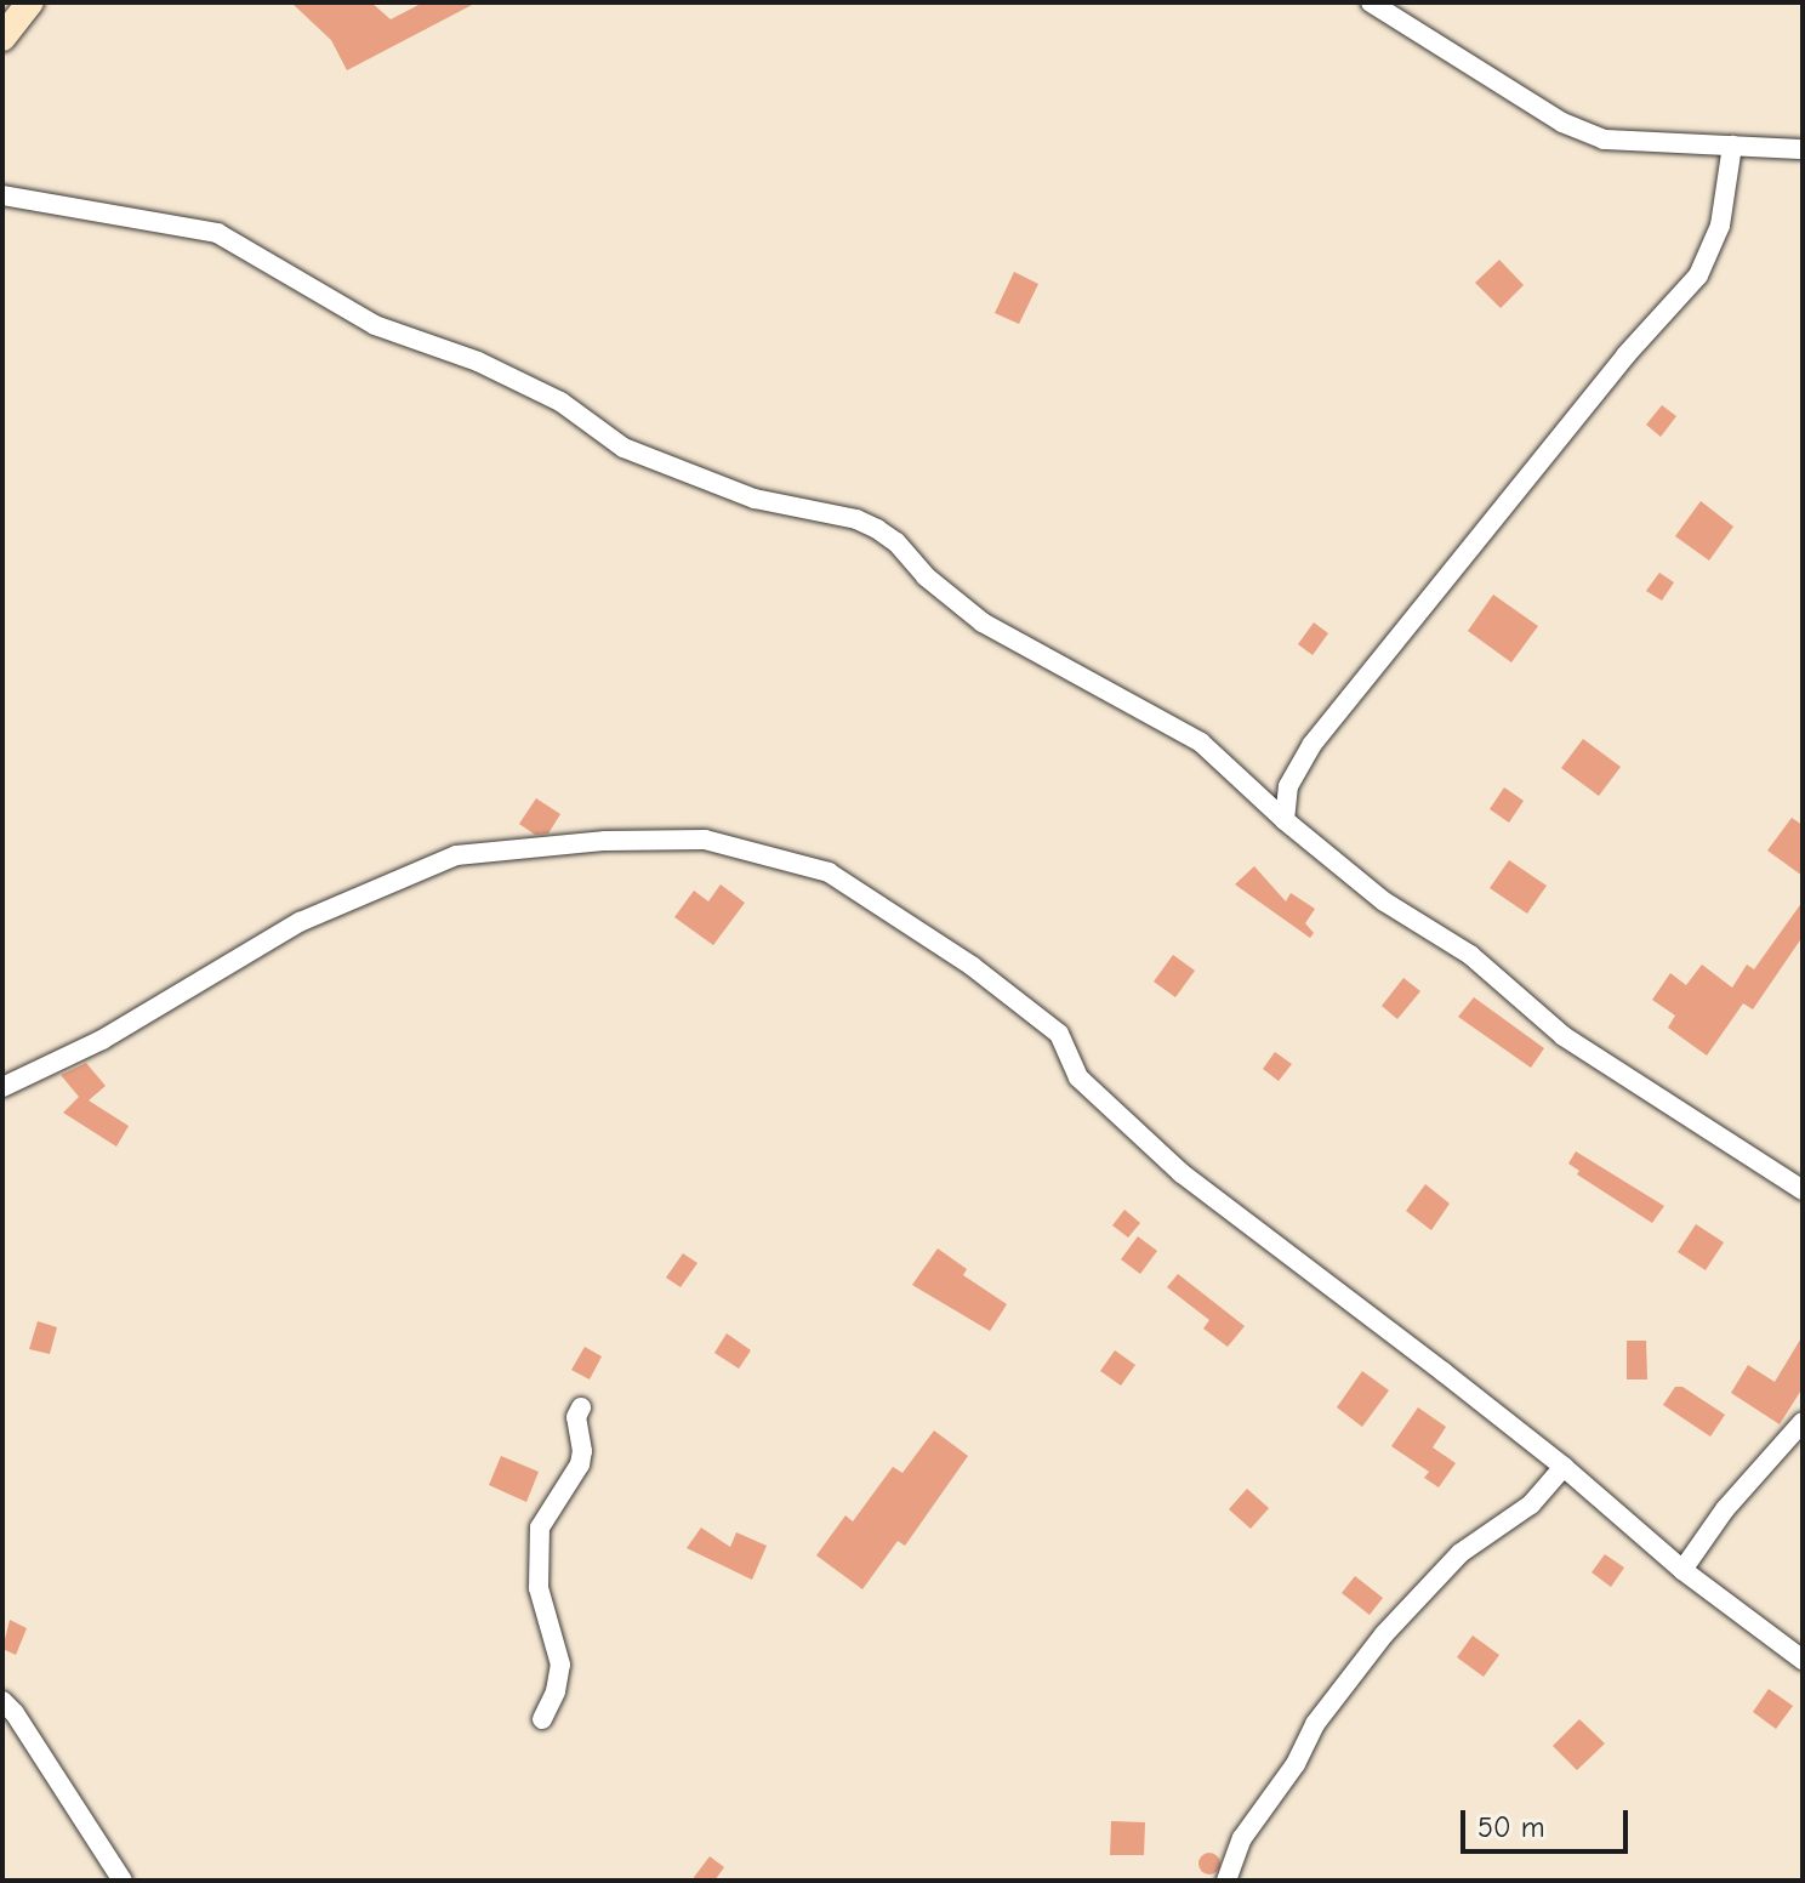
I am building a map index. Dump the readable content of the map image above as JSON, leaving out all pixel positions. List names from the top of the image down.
{
  "scale_bar": "50 m"
}
